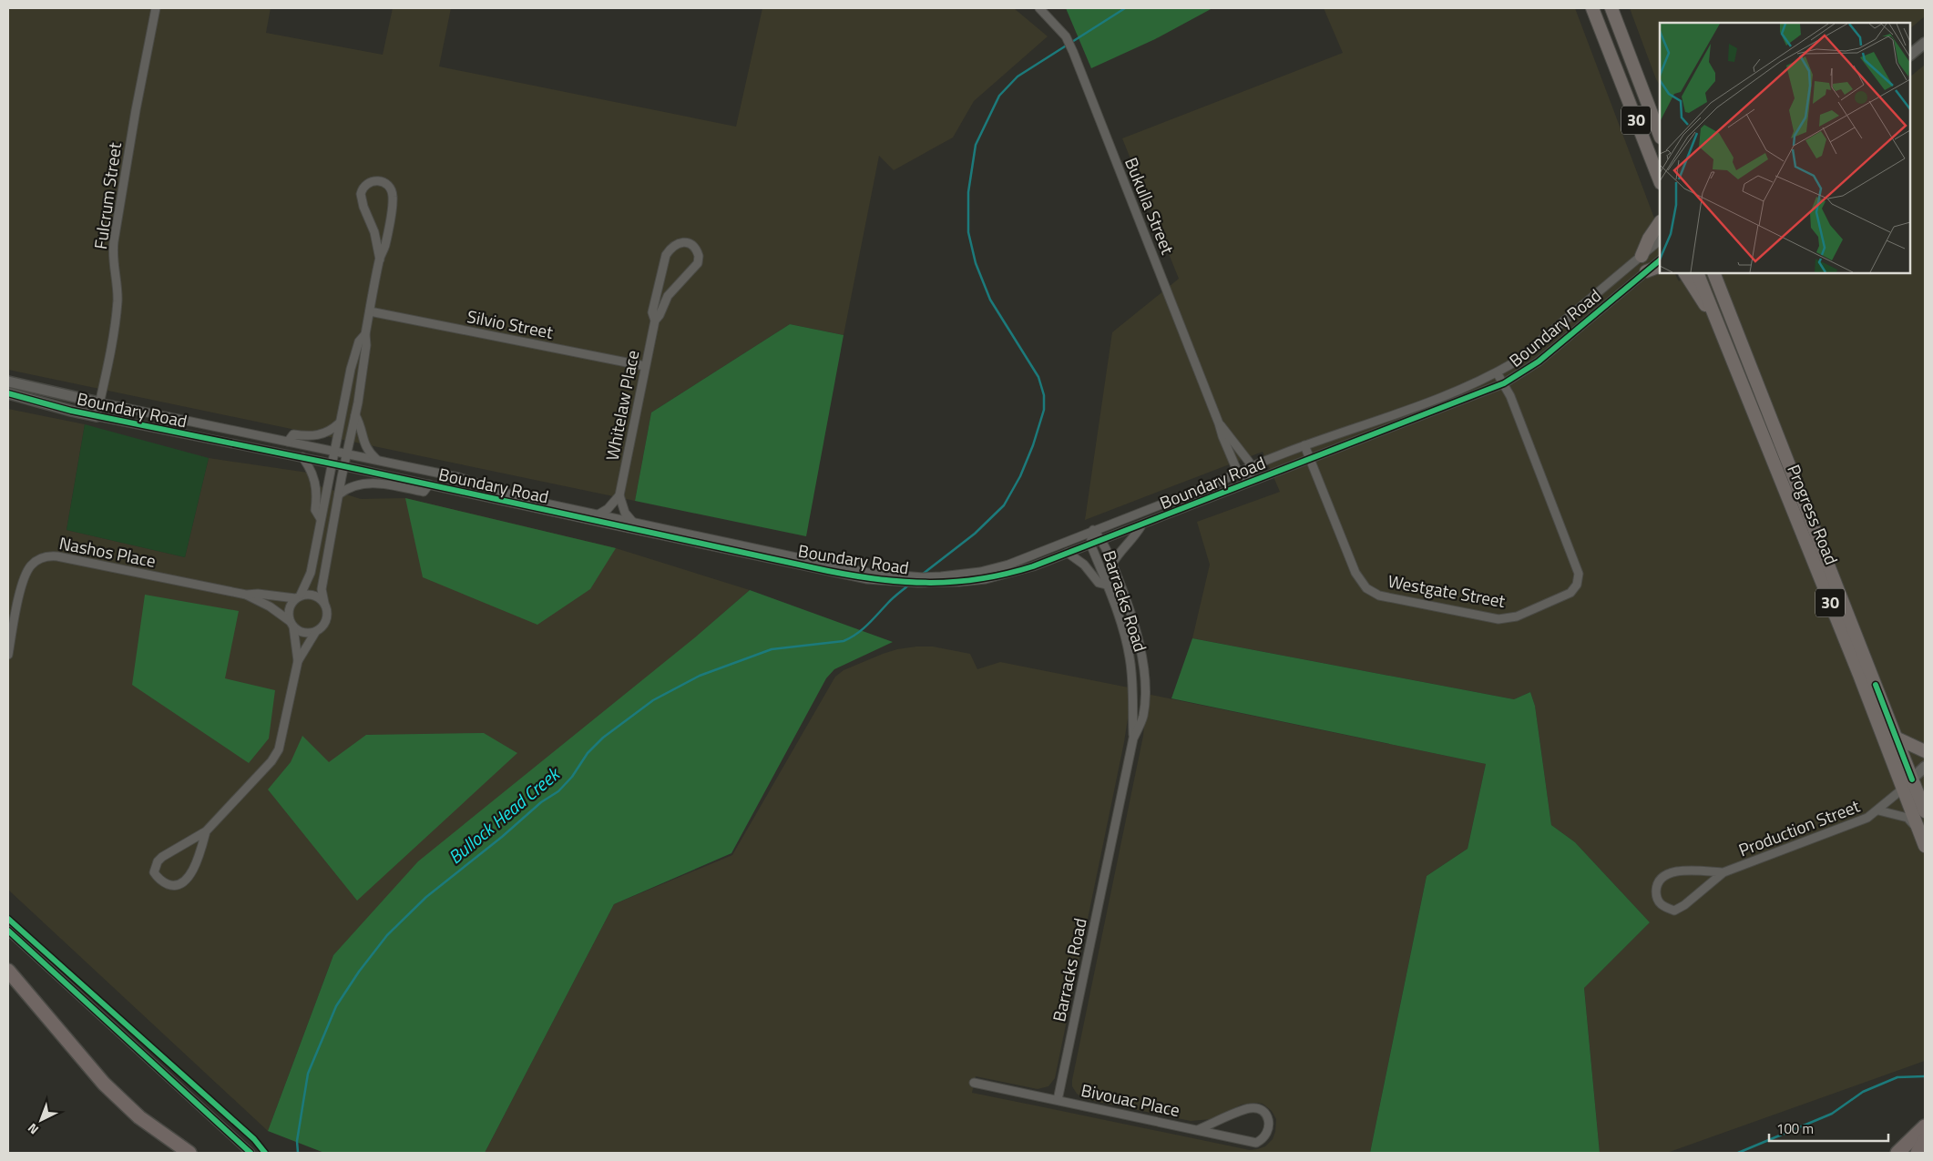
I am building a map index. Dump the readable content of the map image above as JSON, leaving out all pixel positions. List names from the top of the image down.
{
  "streets": {
    "main road": ["30", "Progress Road"],
    "street": [
      "Fulcrum Street",
      "Bukulla Street",
      "Silvio Street",
      "Boundary Road",
      "Whitelaw Place",
      "Nashos Place",
      "Westgate Street",
      "Barracks Road",
      "Production Street",
      "Bivouac Place"
    ]
  },
  "crossings": [
    ["Fulcrum Street", "Boundary Road"],
    ["Bukulla Street", "Boundary Road"],
    ["Silvio Street", "Whitelaw Place"],
    ["Boundary Road", "Westgate Street"],
    ["Boundary Road", "Barracks Road"],
    ["Progress Road", "Production Street"],
    ["Barracks Road", "Bivouac Place"]
  ],
  "water": ["Bullock Head Creek"],
  "scale_bar": "100 m",
  "north": "bottom left"
}
